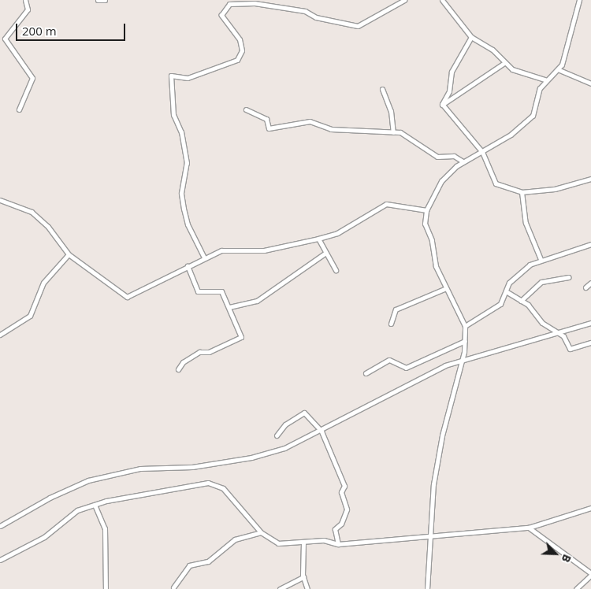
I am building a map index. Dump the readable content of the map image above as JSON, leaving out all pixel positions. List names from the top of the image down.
{
  "scale_bar": "200 m",
  "north": "bottom right"
}
